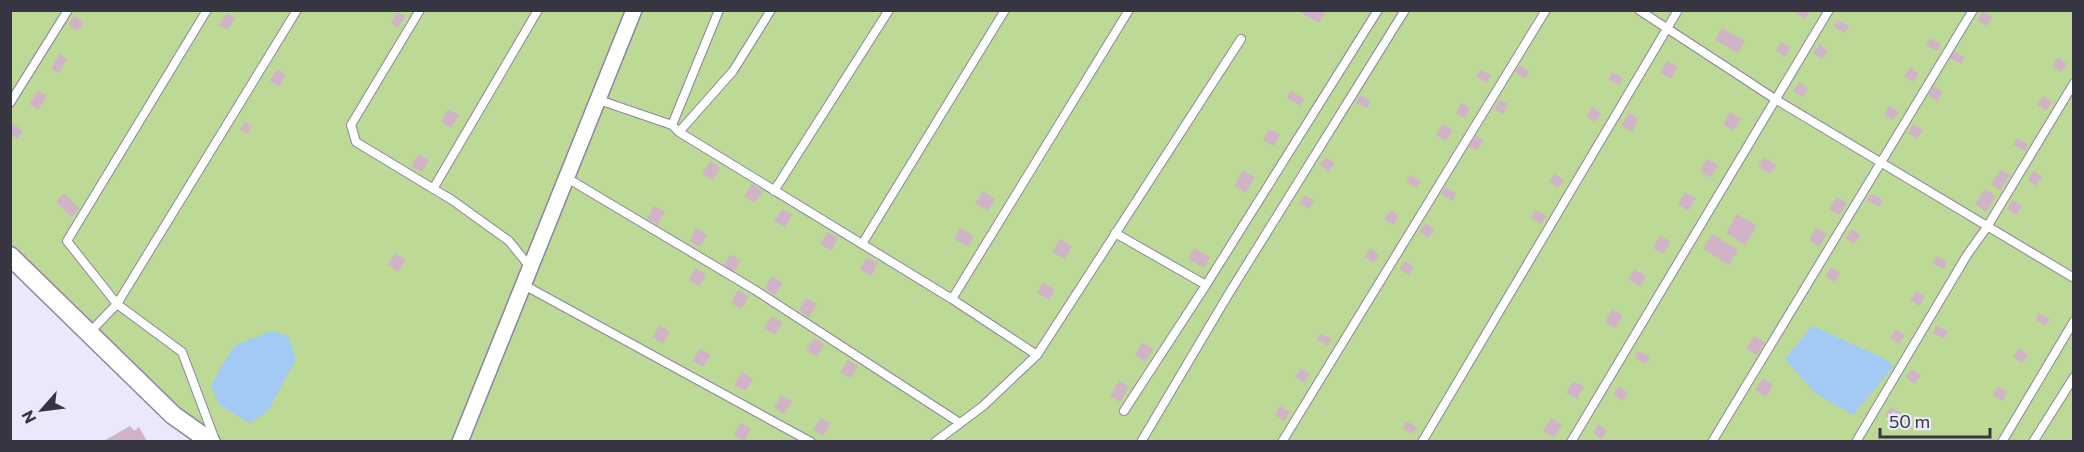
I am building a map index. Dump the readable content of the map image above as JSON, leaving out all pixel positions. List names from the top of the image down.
{
  "scale_bar": "50 m",
  "north": "bottom left"
}
